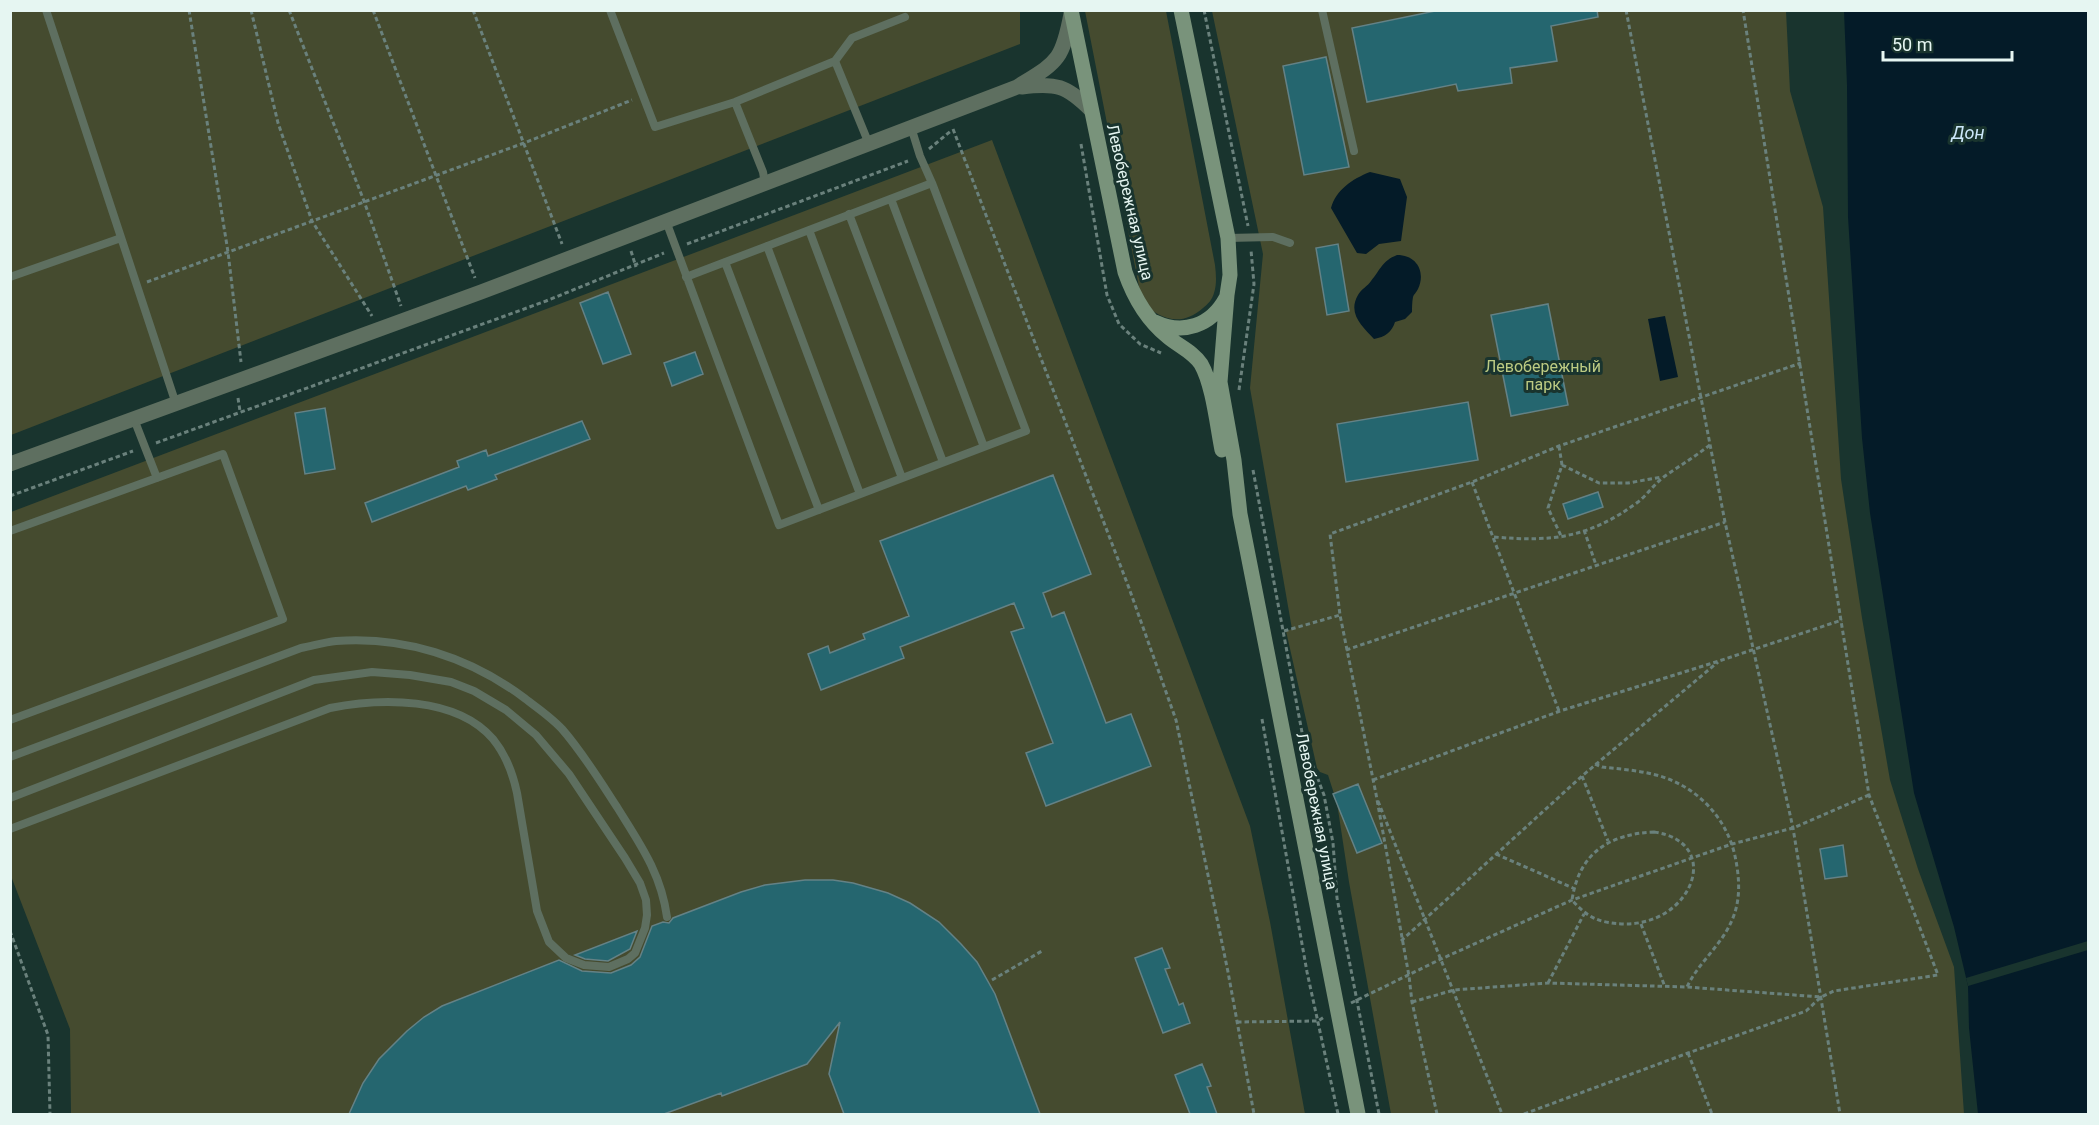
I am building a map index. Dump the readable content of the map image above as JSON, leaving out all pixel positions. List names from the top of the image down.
{
  "streets": {
    "main road": ["Левобережная улица"]
  },
  "water": ["Дон"],
  "parks": ["Левобережный парк"],
  "scale_bar": "50 m"
}
